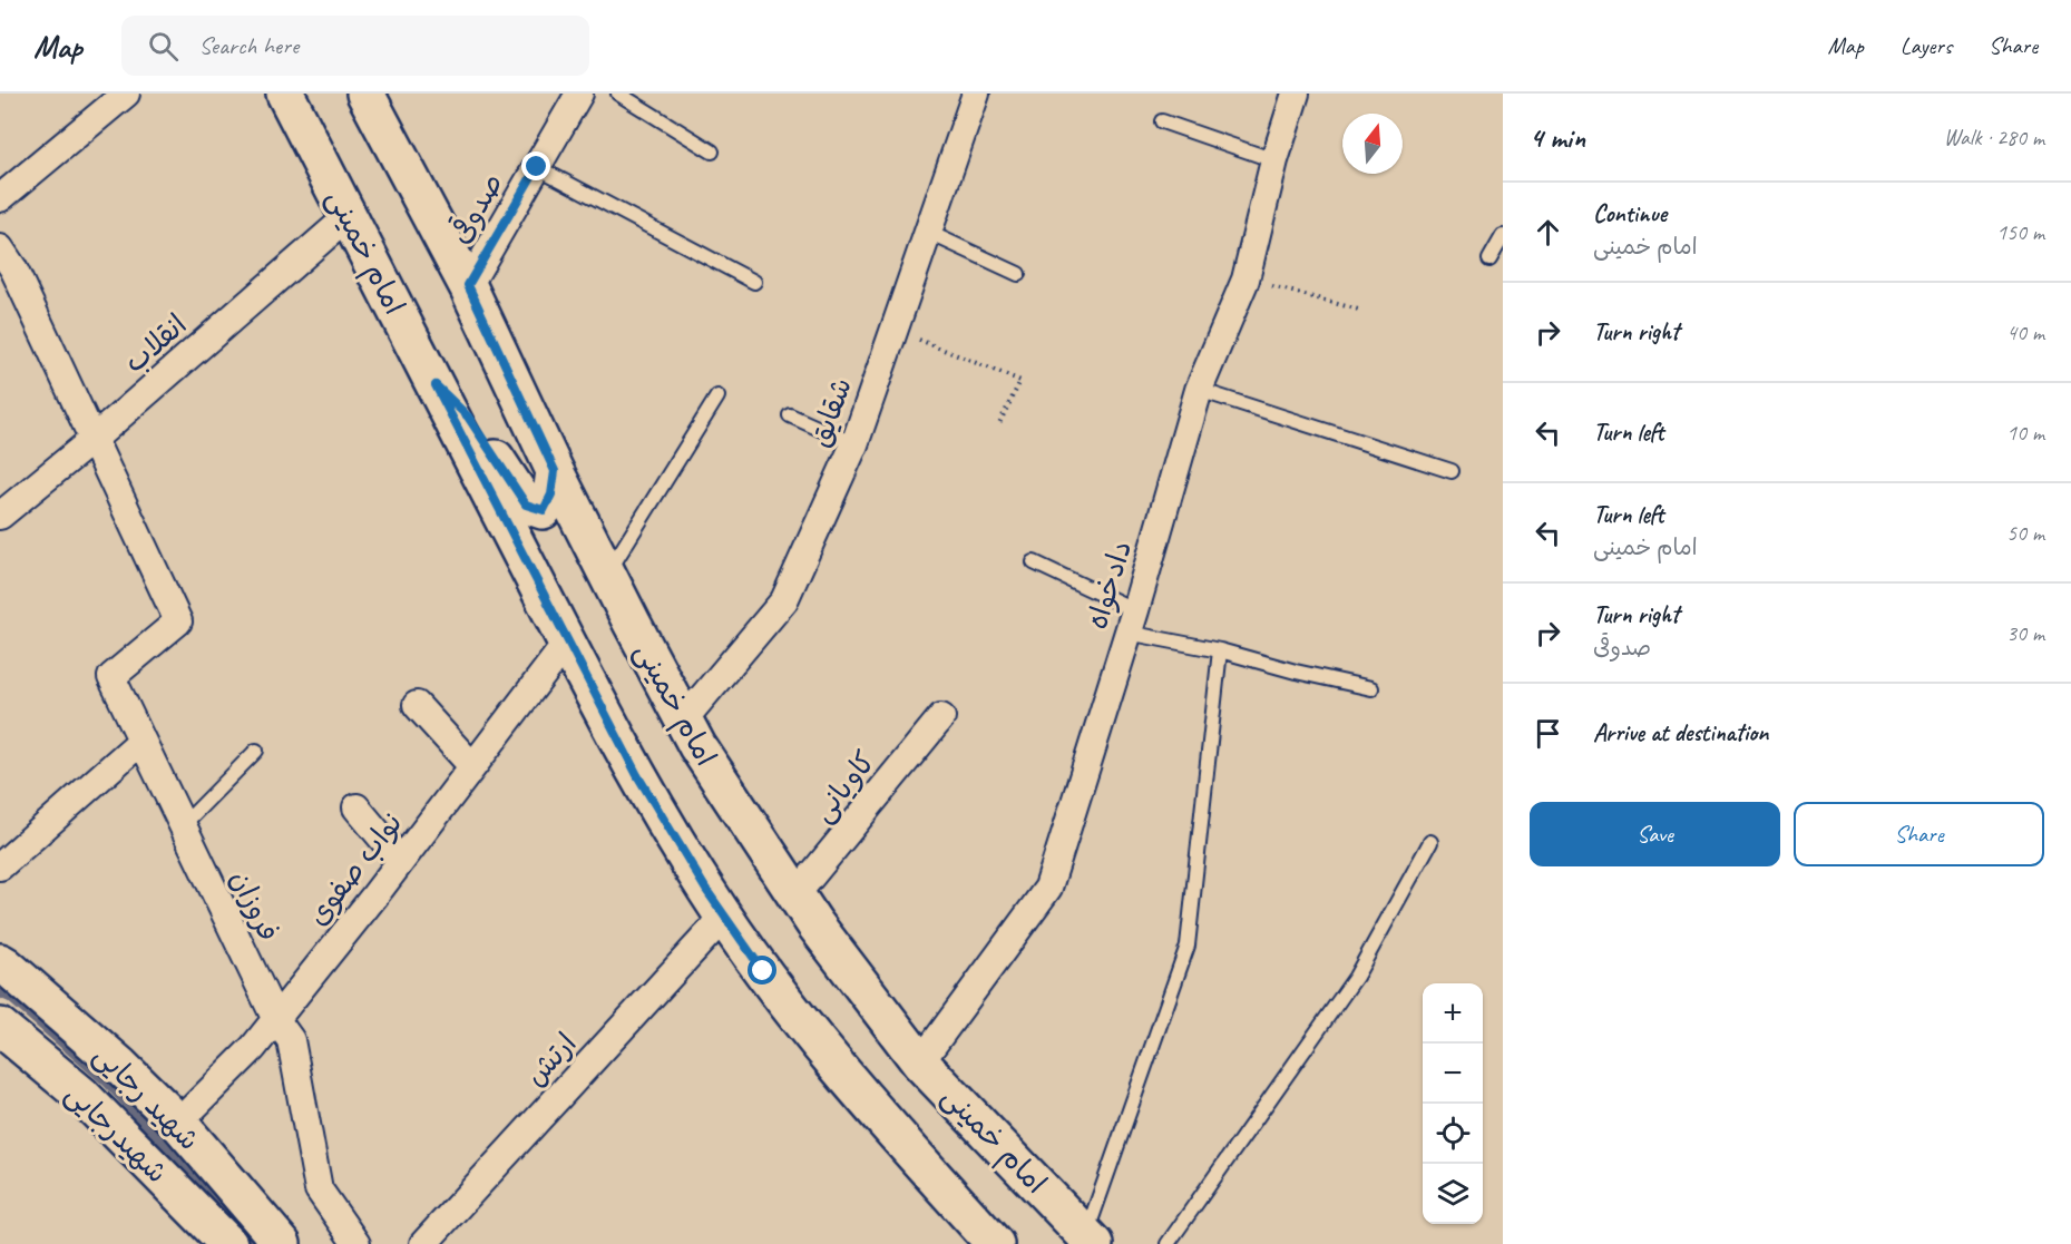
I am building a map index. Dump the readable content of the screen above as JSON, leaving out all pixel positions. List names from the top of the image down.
{
  "streets": {
    "main road": ["امام خمینی", "شهید رجایی", "شهیدرجایی"],
    "street": [
      "صدوقی",
      "انقلاب",
      "شقایق",
      "دادخواه",
      "کاویانی",
      "نواب صفوی",
      "فروزان",
      "ارتش"
    ]
  },
  "crossings": [
    ["صدوقی", "امام خمینی"],
    ["امام خمینی", "انقلاب"],
    ["امام خمینی", "شقایق"],
    ["امام خمینی", "دادخواه"],
    ["امام خمینی", "کاویانی"],
    ["امام خمینی", "نواب صفوی"],
    ["امام خمینی", "ارتش"],
    ["انقلاب", "فروزان"],
    ["نواب صفوی", "فروزان"],
    ["نواب صفوی", "شهید رجایی"]
  ],
  "north": "top",
  "page": {
    "header": "Map",
    "search": "Search here",
    "nav": ["Map", "Layers", "Share"],
    "heading": ["4 min", "Walk · 280 m"],
    "list": [
      ["Continue", "امام خمینی", "150 m"],
      ["Turn right", "40 m"],
      ["Turn left", "10 m"],
      ["Turn left", "امام خمینی", "50 m"],
      ["Turn right", "صدوقی", "30 m"],
      "Arrive at destination"
    ],
    "buttons": ["Save", "Share"],
    "map_buttons": ["+", "−"]
  }
}
